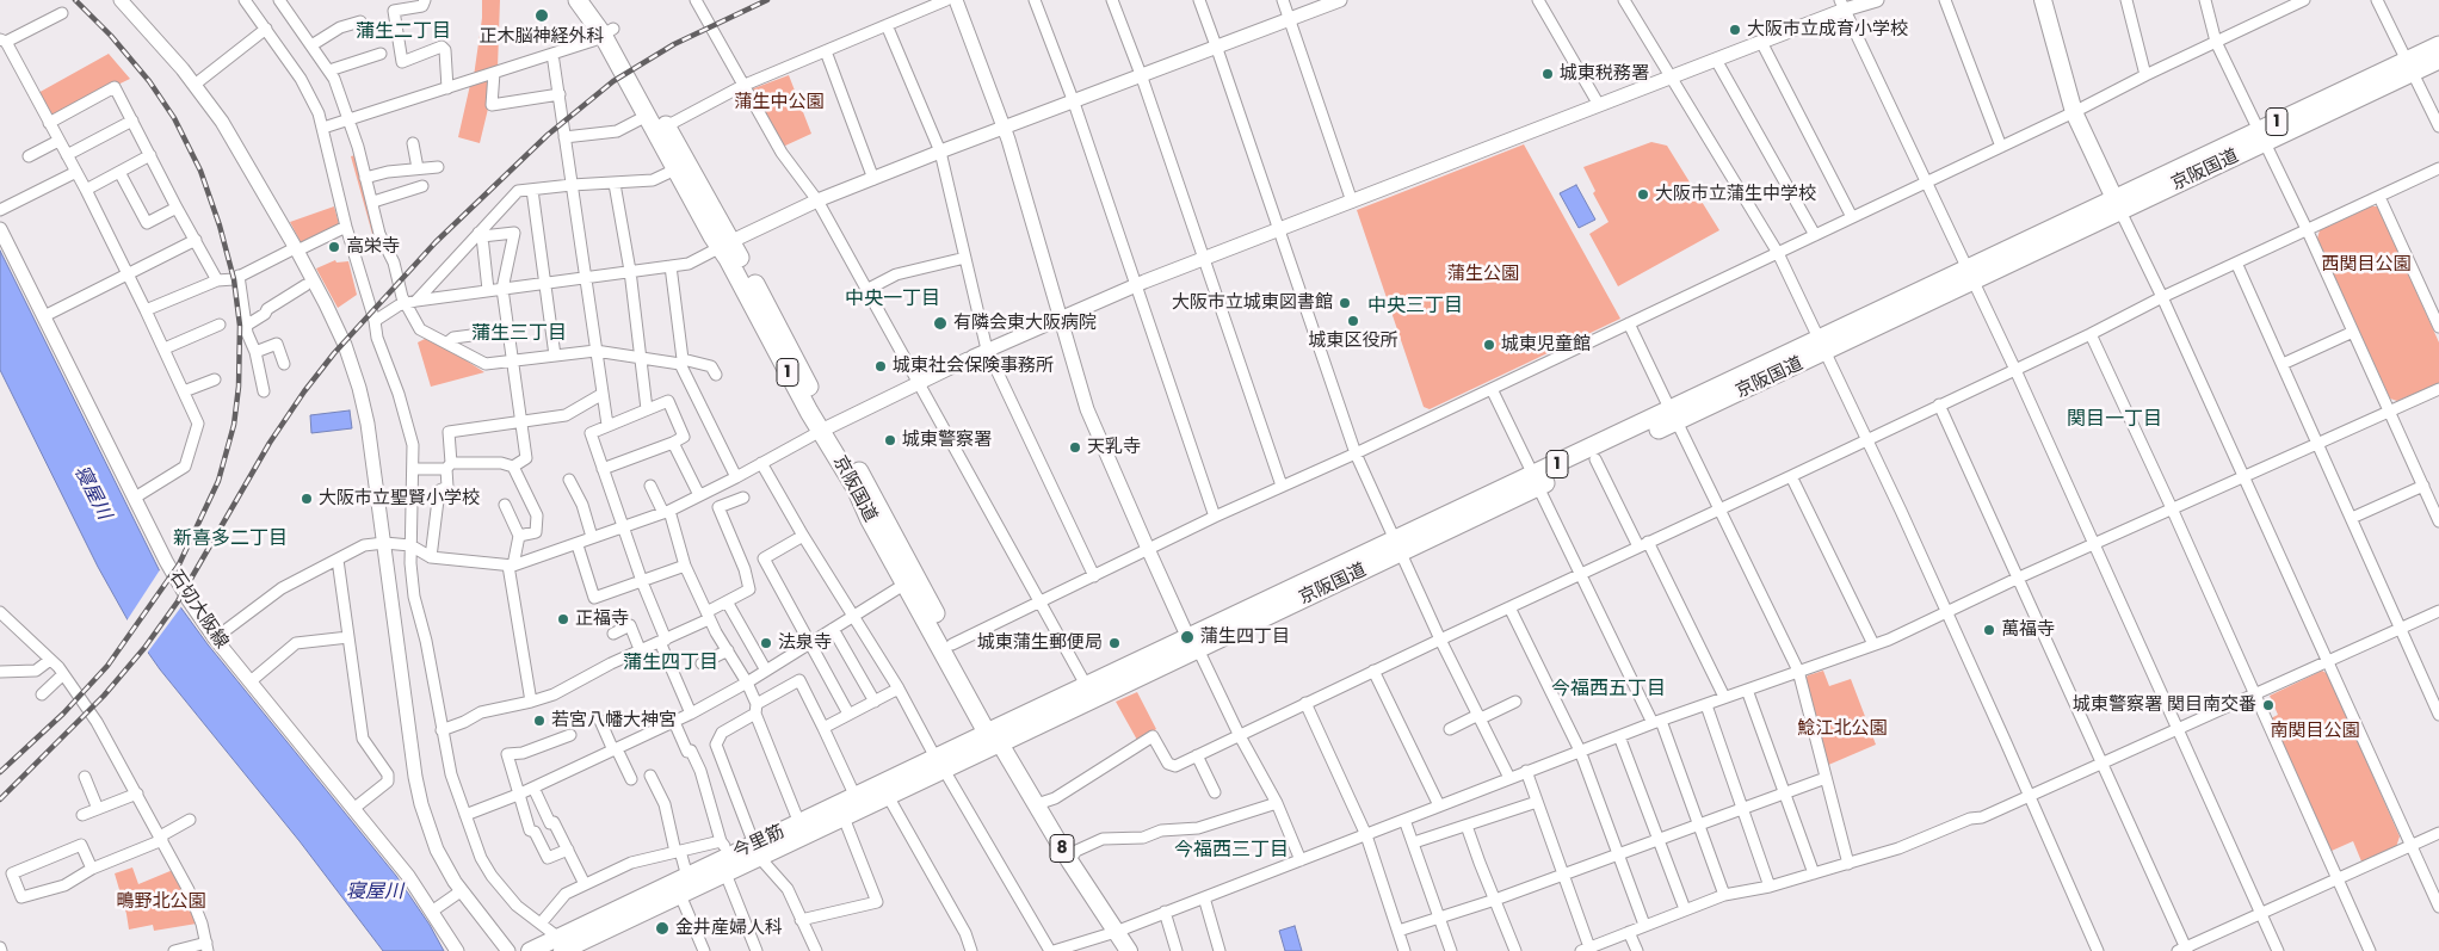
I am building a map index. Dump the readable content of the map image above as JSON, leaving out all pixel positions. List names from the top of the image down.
{
  "streets": {
    "highway": ["1", "京阪国道"],
    "main road": ["今里筋", "8"],
    "street": ["石切大阪線"]
  },
  "crossings": [
    ["京阪国道", "今里筋"],
    ["京阪国道", "8"],
    ["今里筋", "8"]
  ],
  "districts": [
    "蒲生二丁目",
    "中央一丁目",
    "中央三丁目",
    "蒲生三丁目",
    "関目一丁目",
    "新喜多二丁目",
    "蒲生四丁目",
    "今福西五丁目",
    "今福西三丁目"
  ],
  "water": ["寝屋川"],
  "parks": [
    "蒲生中公園",
    "西関目公園",
    "蒲生公園",
    "鯰江北公園",
    "南関目公園",
    "鴫野北公園"
  ],
  "places": [
    "正木脳神経外科",
    "大阪市立成育小学校",
    "城東税務署",
    "大阪市立蒲生中学校",
    "高栄寺",
    "大阪市立城東図書館",
    "城東区役所",
    "有隣会東大阪病院",
    "城東児童館",
    "城東社会保険事務所",
    "城東警察署",
    "天乳寺",
    "大阪市立聖賢小学校",
    "正福寺",
    "萬福寺",
    "蒲生四丁目",
    "法泉寺",
    "城東蒲生郵便局",
    "城東警察署 関目南交番",
    "若宮八幡大神宮",
    "金井産婦人科"
  ]
}
